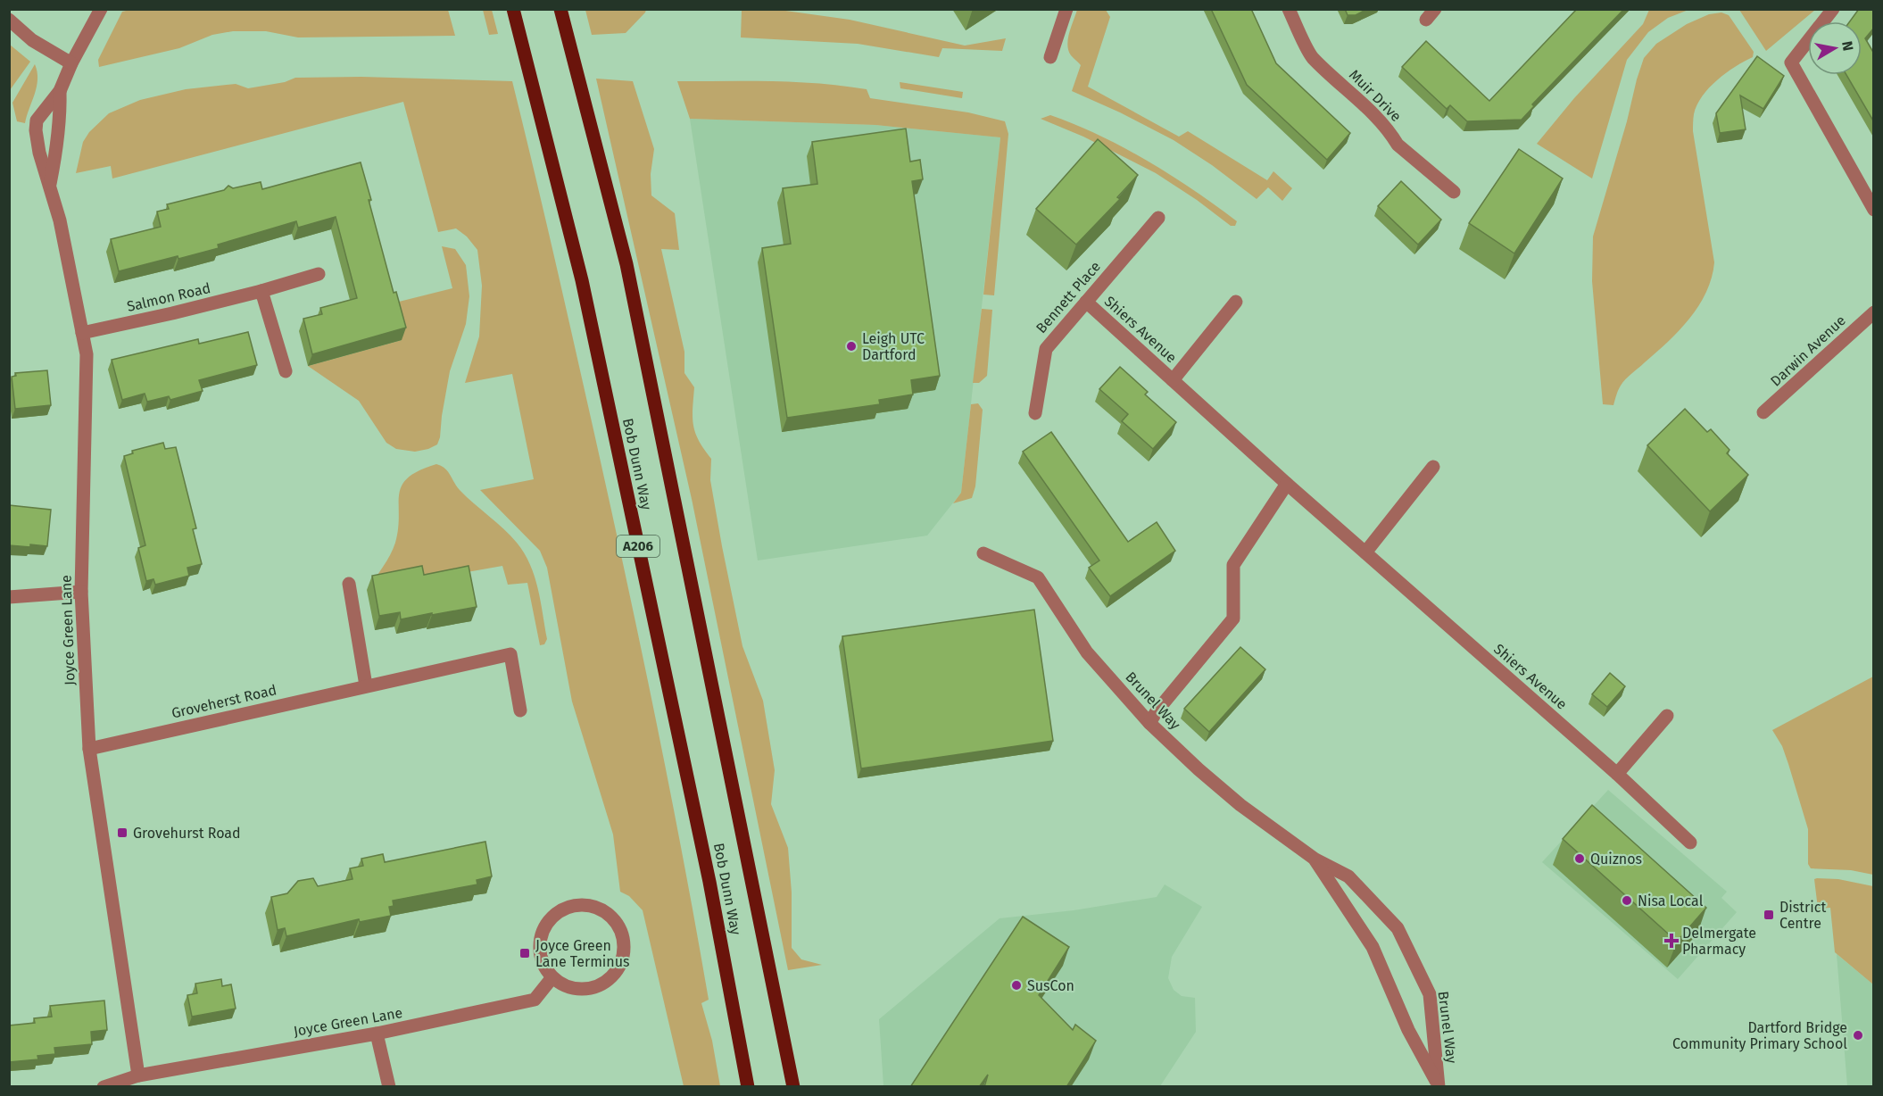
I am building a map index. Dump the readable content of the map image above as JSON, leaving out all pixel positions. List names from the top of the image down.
{
  "streets": {
    "main road": ["Bob Dunn Way", "A206"],
    "street": [
      "Muir Drive",
      "Salmon Road",
      "Bennett Place",
      "Shiers Avenue",
      "Darwin Avenue",
      "Joyce Green Lane",
      "Brunel Way",
      "Groveherst Road"
    ]
  },
  "crossings": [
    ["Salmon Road", "Joyce Green Lane"],
    ["Bennett Place", "Shiers Avenue"],
    ["Joyce Green Lane", "Groveherst Road"]
  ],
  "places": {
    "other": [
      "Leigh UTC Dartford",
      "Quiznos",
      "Nisa Local",
      "SusCon",
      "Dartford Bridge Community Primary School"
    ],
    "transit": ["Grovehurst Road", "District Centre", "Joyce Green Lane Terminus"],
    "health": ["Delmergate Pharmacy"]
  },
  "north": "right"
}
